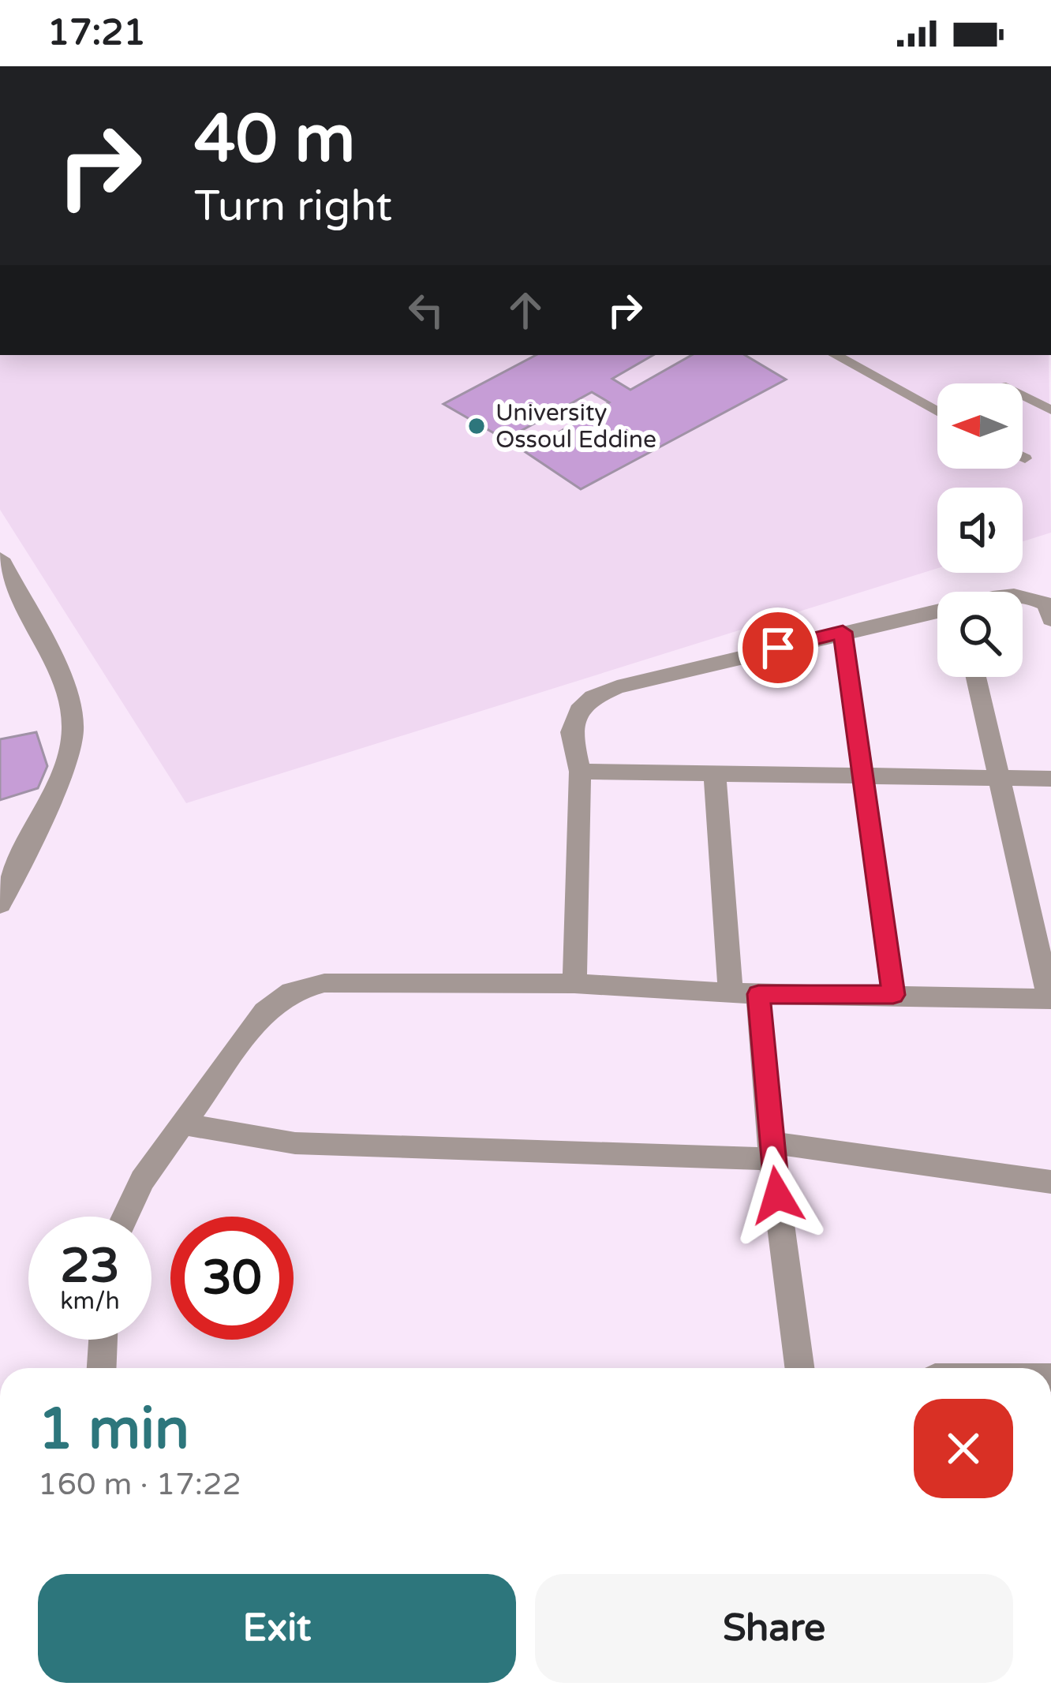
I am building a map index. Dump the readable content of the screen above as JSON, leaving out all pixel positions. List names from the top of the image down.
{
  "places": ["University Ossoul Eddine"],
  "north": "left",
  "page": {
    "status": "17:21",
    "turn": ["40 m", "Turn right"],
    "speed": "23 km/h",
    "limit": "30",
    "heading": ["1 min", "160 m · 17:22"],
    "buttons": ["Exit", "Share"]
  }
}
